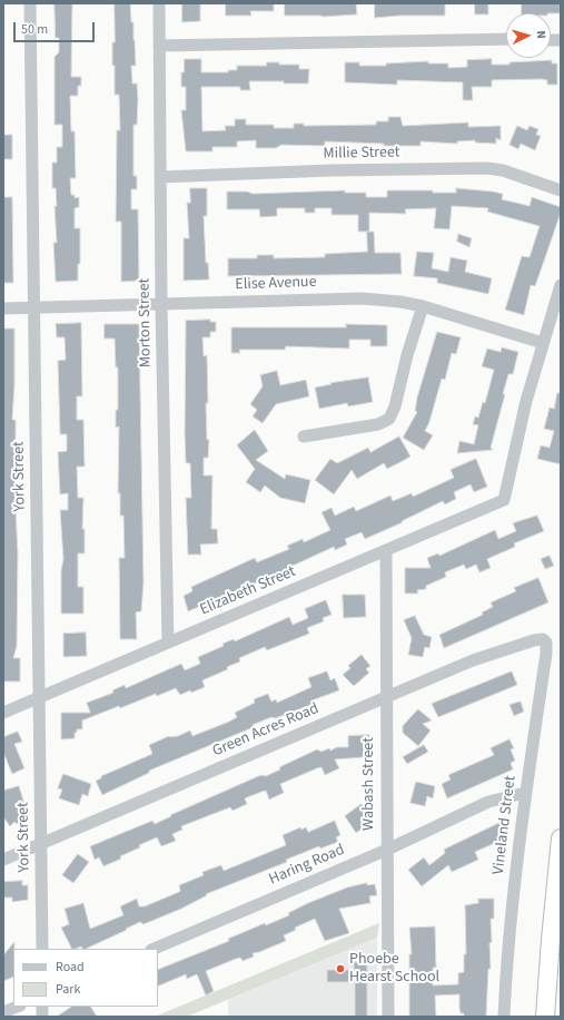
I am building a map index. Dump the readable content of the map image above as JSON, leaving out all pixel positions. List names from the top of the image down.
{
  "streets": {
    "street": [
      "Millie Street",
      "Elise Avenue",
      "Morton Street",
      "York Street",
      "Elizabeth Street",
      "Green Acres Road",
      "Wabash Street",
      "Vineland Street",
      "Haring Road"
    ]
  },
  "crossings": [
    ["Millie Street", "Morton Street"],
    ["Elise Avenue", "Morton Street"],
    ["Elise Avenue", "York Street"],
    ["Elise Avenue", "Elizabeth Street"],
    ["Morton Street", "Elizabeth Street"],
    ["York Street", "Elizabeth Street"],
    ["York Street", "Green Acres Road"],
    ["Elizabeth Street", "Wabash Street"],
    ["Green Acres Road", "Wabash Street"],
    ["Green Acres Road", "Vineland Street"],
    ["Wabash Street", "Haring Road"],
    ["Vineland Street", "Haring Road"]
  ],
  "places": ["Phoebe Hearst School"],
  "legend": ["Road", "Park"],
  "scale_bar": "50 m",
  "north": "right"
}
